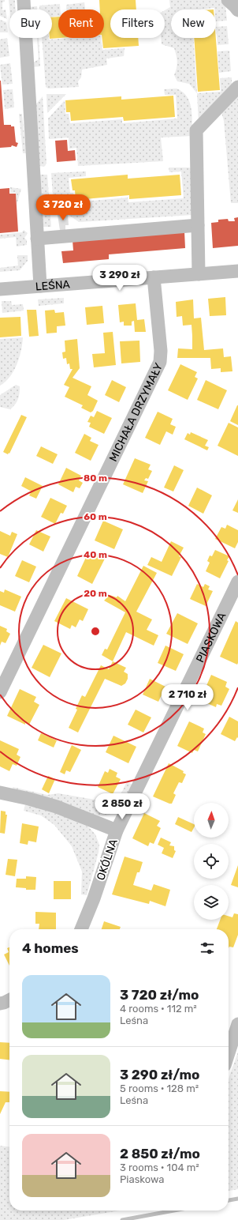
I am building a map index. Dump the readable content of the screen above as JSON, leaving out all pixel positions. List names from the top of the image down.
{
  "streets": {
    "street": [
      "LEŚNA",
      "MICHAŁA DRZYMAŁY",
      "PIASKOWA",
      "OKÓLNA"
    ]
  },
  "crossings": [
    ["LEŚNA", "MICHAŁA DRZYMAŁY"],
    ["PIASKOWA", "OKÓLNA"]
  ],
  "north": "top",
  "page": {
    "chip": [
      "Buy",
      "Rent",
      "Filters",
      "New"
    ],
    "price": [
      "3 720 zł",
      "3 290 zł",
      "2 710 zł",
      "2 850 zł"
    ],
    "heading": "4 homes",
    "list": [
      {
        "name": "3 720 zł/mo",
        "note": "4 rooms · 112 m² · Leśna"
      },
      {
        "name": "3 290 zł/mo",
        "note": "5 rooms · 128 m² · Leśna"
      },
      {
        "name": "2 850 zł/mo",
        "note": "3 rooms · 104 m² · Piaskowa"
      }
    ]
  },
  "rings": [
    "80 m",
    "60 m",
    "40 m",
    "20 m"
  ]
}
